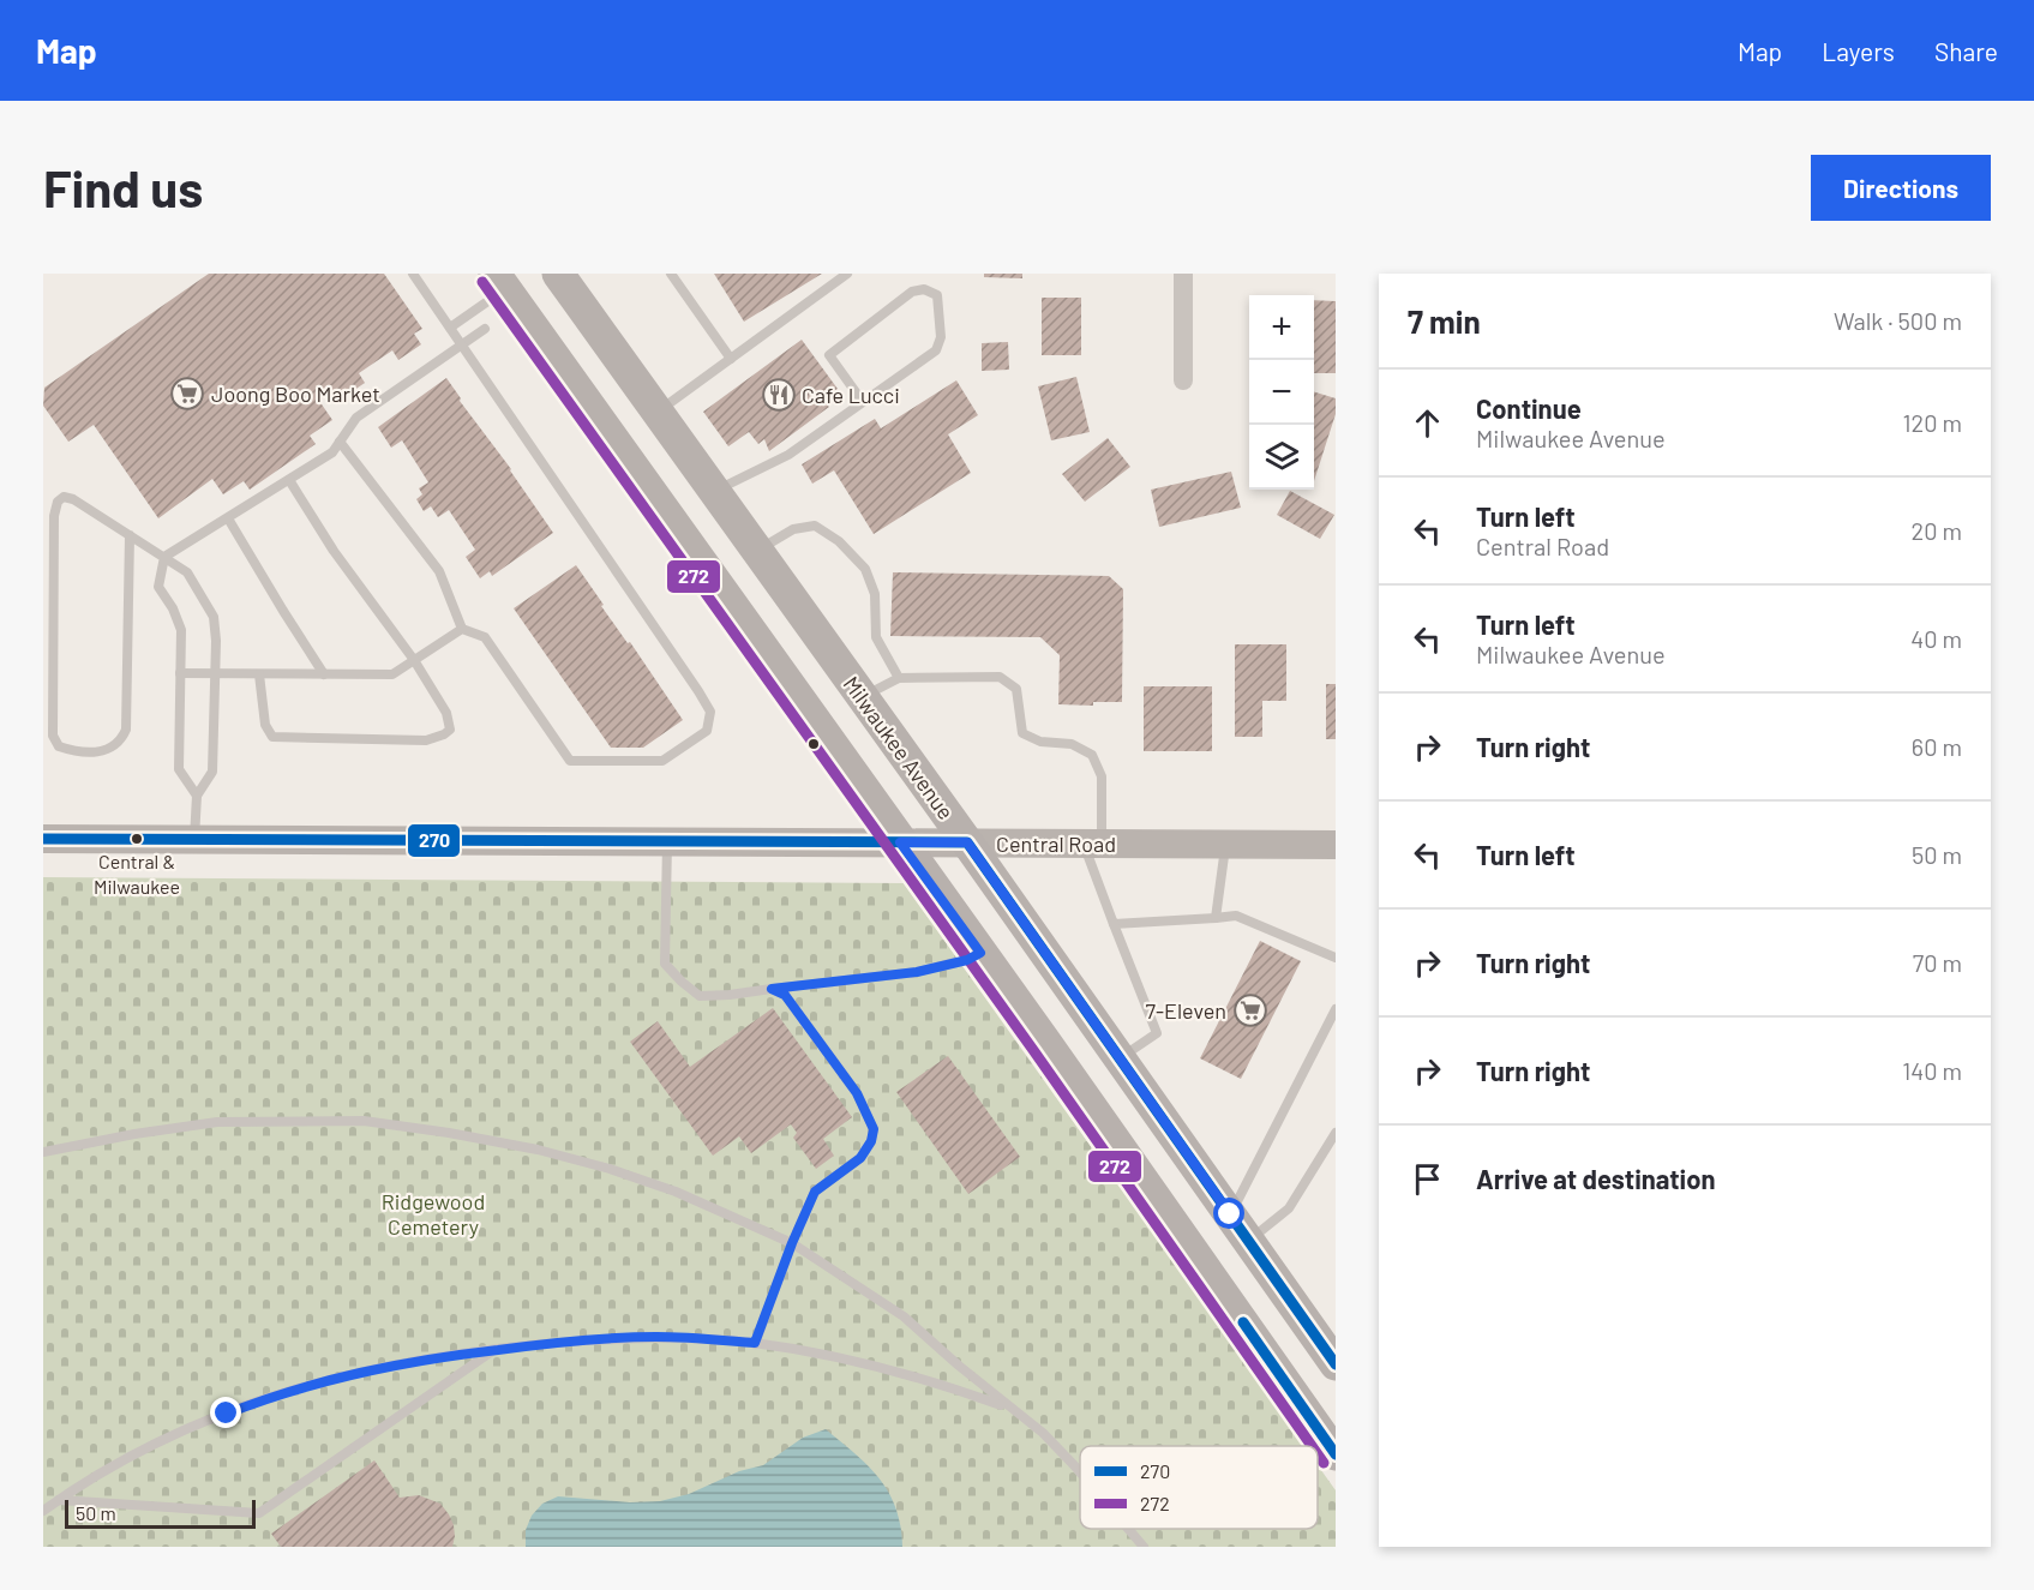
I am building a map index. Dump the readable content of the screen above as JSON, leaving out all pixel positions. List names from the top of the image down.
{
  "streets": {
    "main road": ["Milwaukee Avenue", "Central Road"]
  },
  "crossings": [
    ["Milwaukee Avenue", "Central Road"]
  ],
  "parks": ["Ridgewood Cemetery"],
  "places": {
    "supermarket": ["Joong Boo Market", "7-Eleven"],
    "restaurant": ["Cafe Lucci"],
    "other": ["Central & Milwaukee"]
  },
  "lines": ["transit line 272", "transit line 270"],
  "legend": ["270", "272"],
  "scale_bar": "50 m",
  "page": {
    "header": "Map",
    "nav": ["Map", "Layers", "Share"],
    "buttons": "Directions",
    "title": "Find us",
    "heading": ["7 min", "Walk · 500 m"],
    "map_buttons": ["+", "−"],
    "list": [
      ["Continue", "Milwaukee Avenue", "120 m"],
      ["Turn left", "Central Road", "20 m"],
      ["Turn left", "Milwaukee Avenue", "40 m"],
      ["Turn right", "60 m"],
      ["Turn left", "50 m"],
      ["Turn right", "70 m"],
      ["Turn right", "140 m"],
      "Arrive at destination"
    ],
    "scale": "50 m"
  }
}
